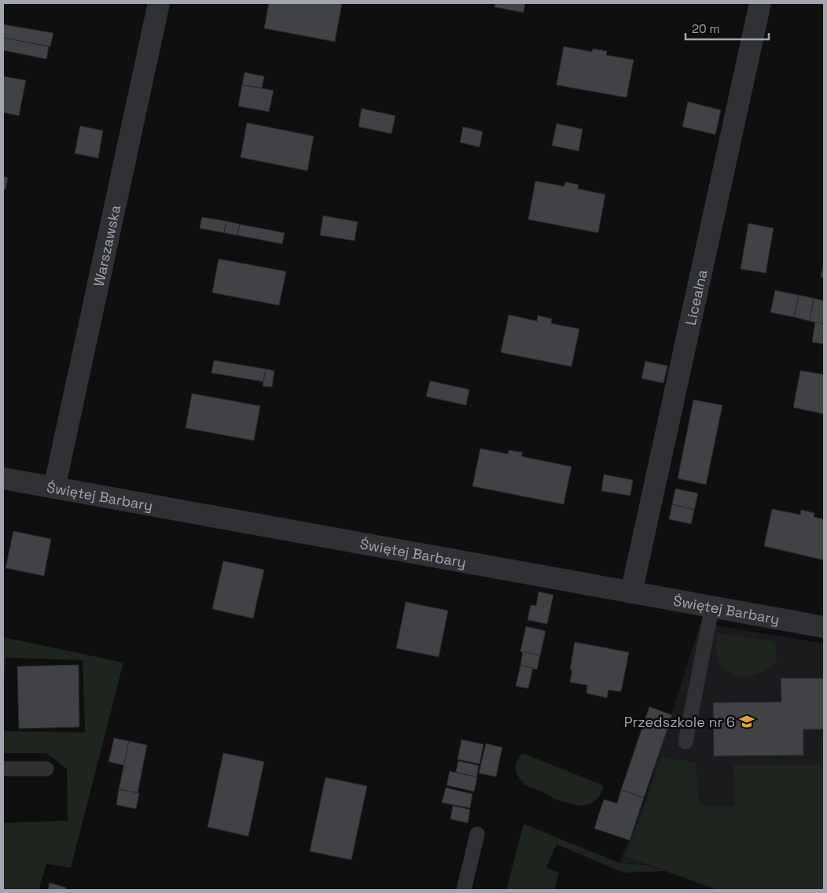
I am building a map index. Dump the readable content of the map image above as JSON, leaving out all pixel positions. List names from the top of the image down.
{
  "streets": {
    "street": ["Warszawska", "Licealna", "Świętej Barbary"]
  },
  "crossings": [
    ["Warszawska", "Świętej Barbary"],
    ["Licealna", "Świętej Barbary"]
  ],
  "places": {
    "school or university": ["Przedszkole nr 6"]
  },
  "scale_bar": "20 m"
}
